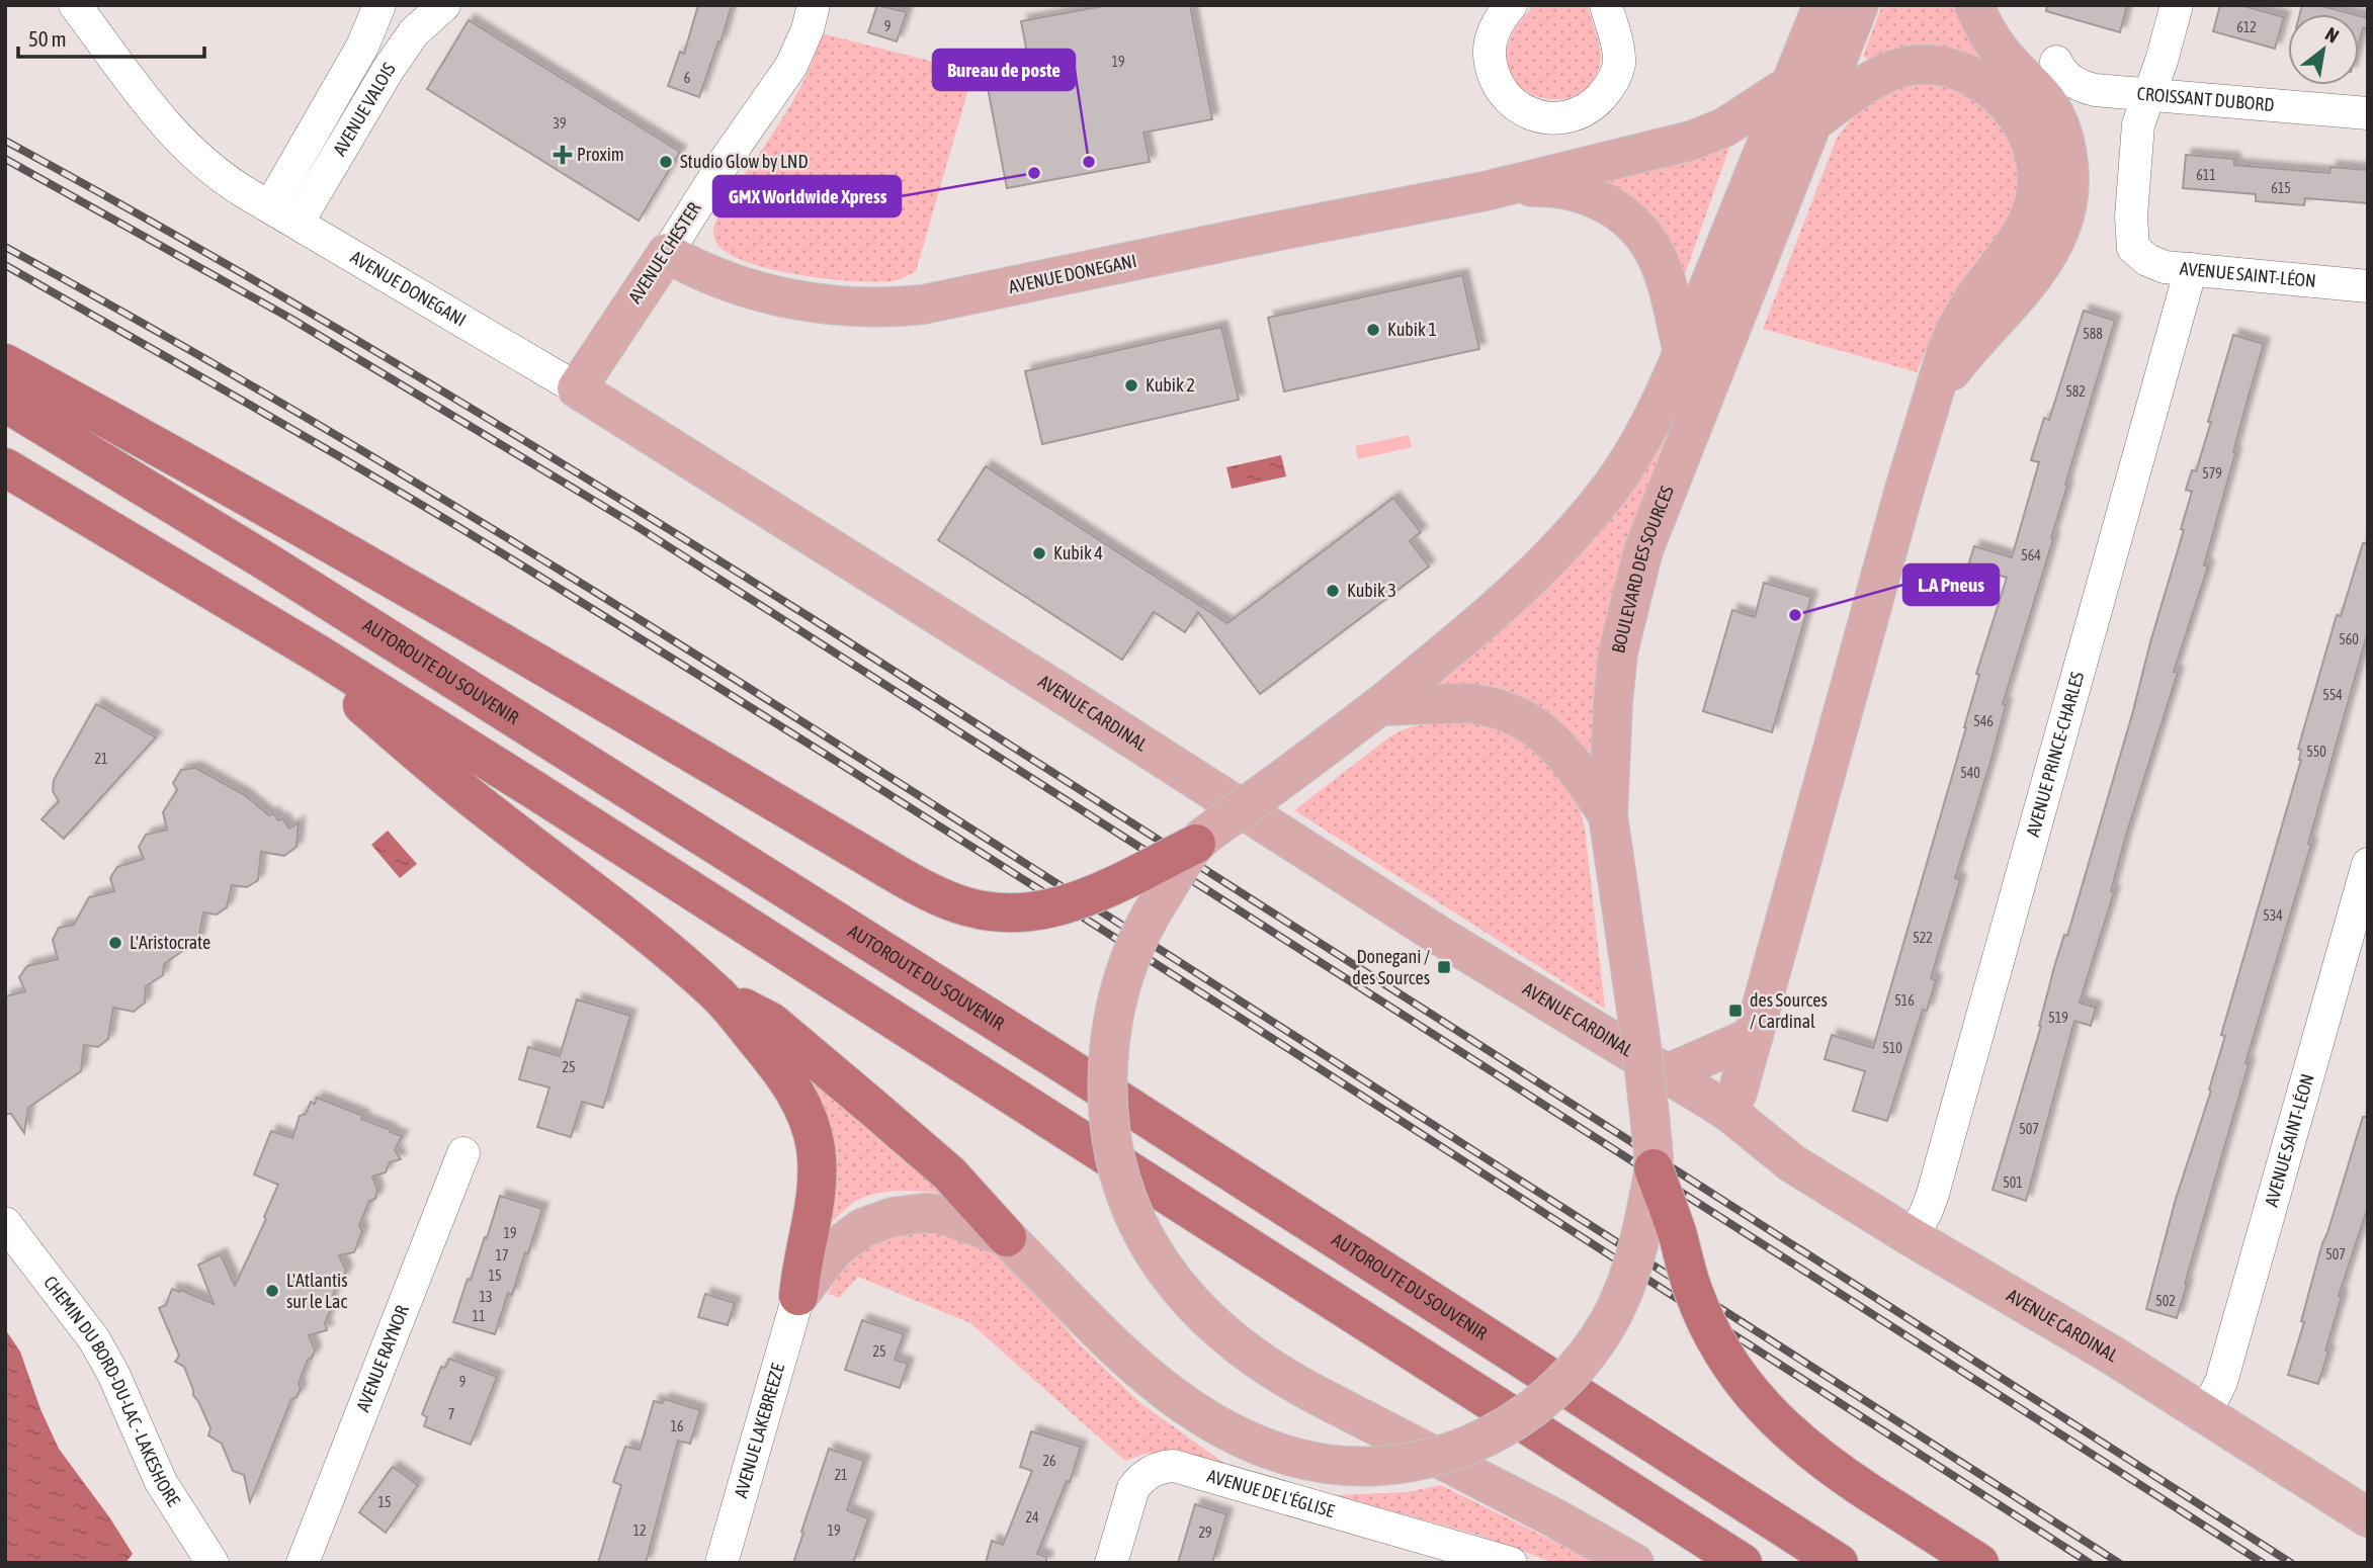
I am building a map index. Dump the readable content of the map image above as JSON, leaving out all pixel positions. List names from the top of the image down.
{
  "streets": {
    "highway": ["AUTOROUTE DU SOUVENIR"],
    "main road": [
      "AVENUE CHESTER",
      "AVENUE DONEGANI",
      "BOULEVARD DES SOURCES",
      "AVENUE CARDINAL"
    ],
    "street": [
      "CROISSANT DUBORD",
      "AVENUE VALOIS",
      "AVENUE SAINT-LÉON",
      "AVENUE PRINCE-CHARLES",
      "AVENUE RAYNOR",
      "CHEMIN DU BORD-DU-LAC - LAKESHORE",
      "AVENUE LAKEBREEZE",
      "AVENUE DE L'ÉGLISE"
    ]
  },
  "crossings": [
    ["CROISSANT DUBORD", "AVENUE SAINT-LÉON"],
    ["AVENUE VALOIS", "AVENUE DONEGANI"],
    ["AVENUE CHESTER", "AVENUE DONEGANI"],
    ["AVENUE DONEGANI", "AVENUE CARDINAL"],
    ["AVENUE SAINT-LÉON", "AVENUE CARDINAL"],
    ["AVENUE SAINT-LÉON", "AVENUE PRINCE-CHARLES"],
    ["AVENUE CARDINAL", "AVENUE PRINCE-CHARLES"]
  ],
  "places": {
    "health": ["Proxim"],
    "other": [
      "Studio Glow by LND",
      "Bureau de poste",
      "GMX Worldwide Xpress",
      "Kubik 1",
      "Kubik 2",
      "Kubik 4",
      "Kubik 3",
      "L.A Pneus",
      "L'Aristocrate",
      "L'Atlantis sur le Lac"
    ],
    "transit": ["Donegani / des Sources", "des Sources / Cardinal"]
  },
  "house_numbers": [
    "9",
    "612",
    "19",
    "6",
    "39",
    "611",
    "615",
    "588",
    "582",
    "579",
    "564",
    "560",
    "554",
    "546",
    "550",
    "21",
    "540",
    "534",
    "522",
    "516",
    "519",
    "510",
    "25",
    "507",
    "501",
    "19",
    "507",
    "17",
    "15",
    "13",
    "502",
    "11",
    "25",
    "9",
    "7",
    "16",
    "26",
    "21",
    "15",
    "24",
    "12",
    "19",
    "29"
  ],
  "scale_bar": "50 m",
  "north": "top right"
}
